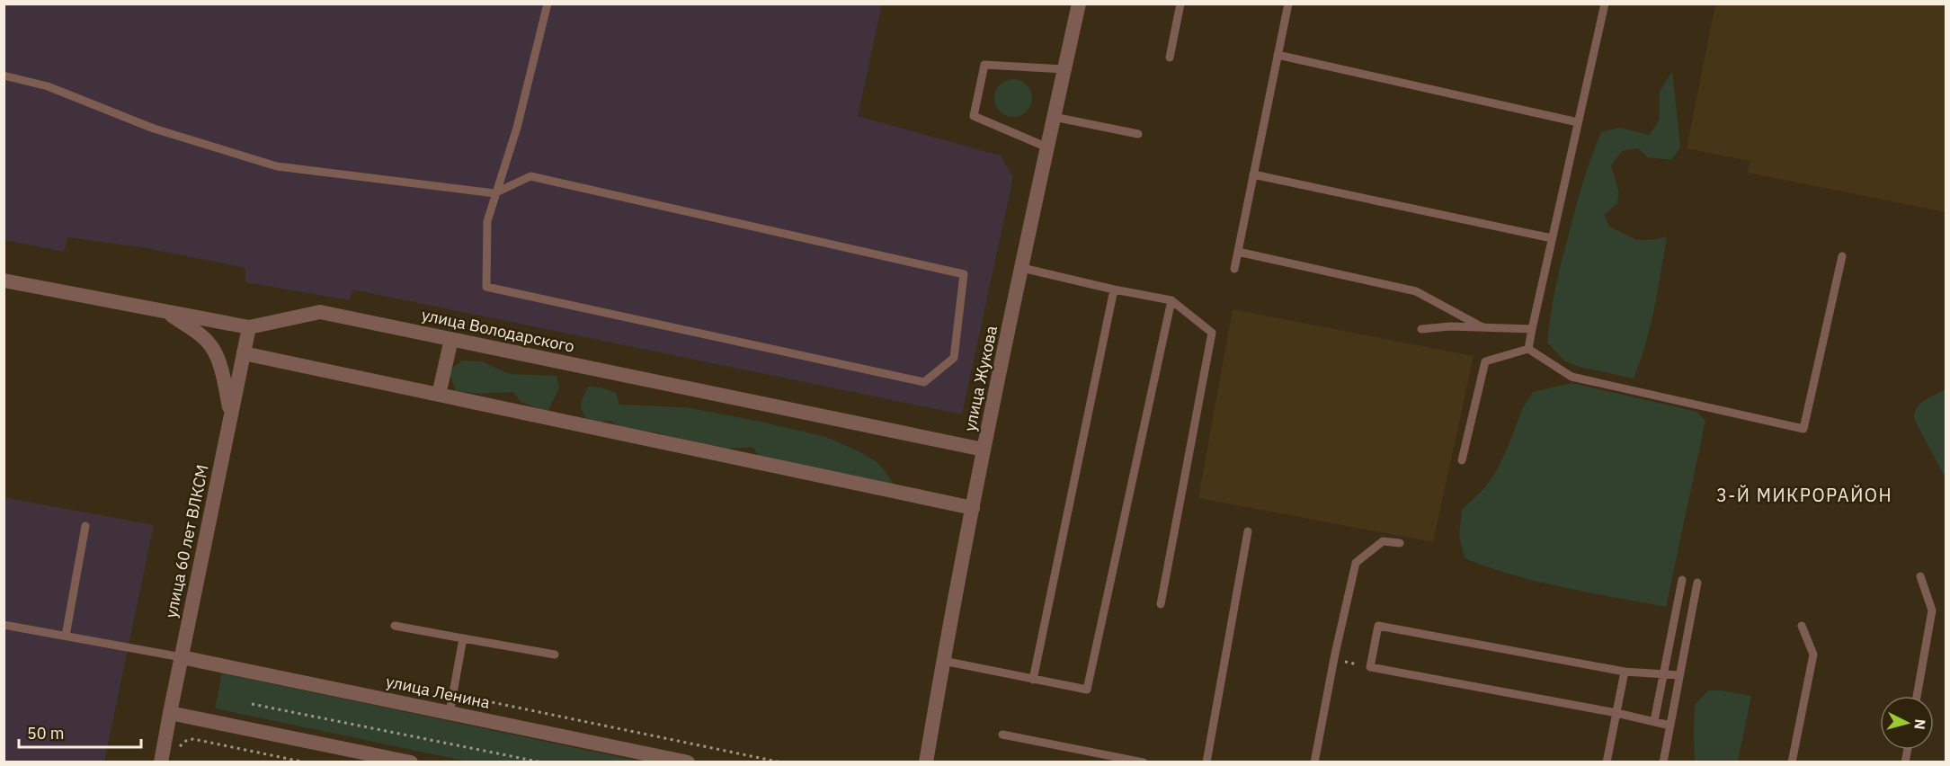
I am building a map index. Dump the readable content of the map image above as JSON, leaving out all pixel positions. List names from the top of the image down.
{
  "streets": {
    "street": [
      "улица Володарского",
      "улица Жукова",
      "улица 60 лет ВЛКСМ",
      "улица Ленина"
    ]
  },
  "crossings": [
    ["улица Володарского", "улица Жукова"],
    ["улица Володарского", "улица 60 лет ВЛКСМ"],
    ["улица 60 лет ВЛКСМ", "улица Ленина"]
  ],
  "districts": ["3-Й МИКРОРАЙОН"],
  "scale_bar": "50 m",
  "north": "right"
}
